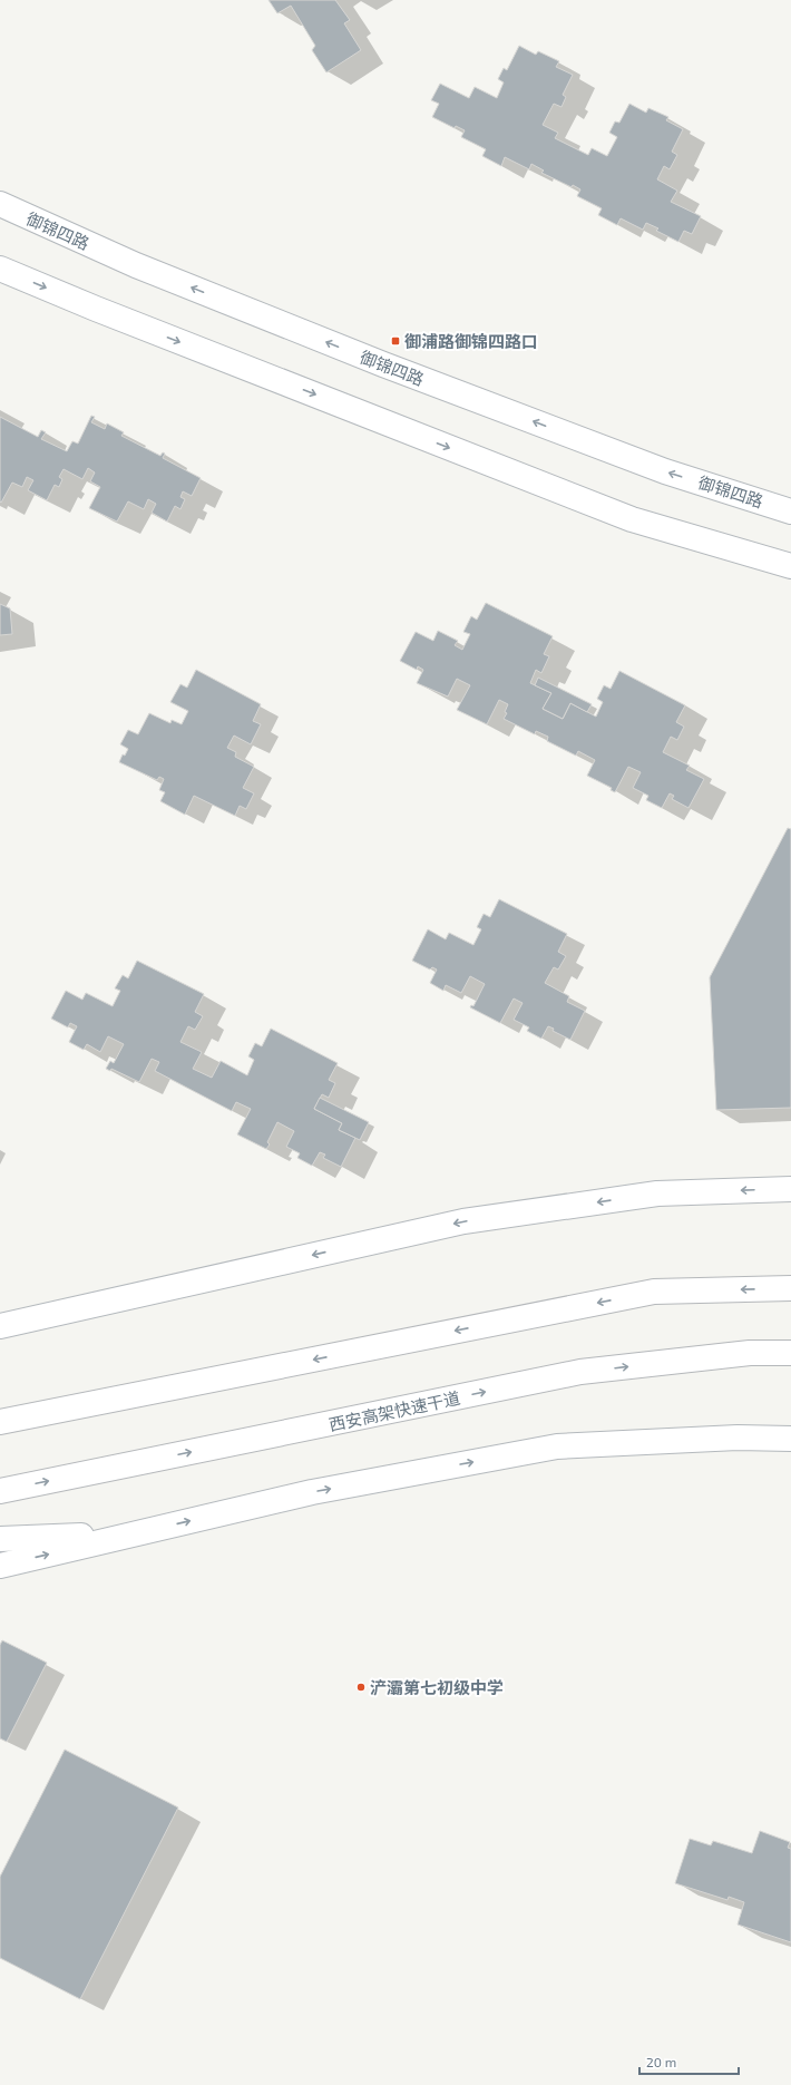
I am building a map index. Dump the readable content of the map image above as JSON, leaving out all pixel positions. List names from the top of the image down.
{
  "streets": {
    "main road": ["御锦四路", "西安高架快速干道"]
  },
  "places": {
    "transit": ["御浦路御锦四路口"],
    "other": ["浐灞第七初级中学"]
  },
  "scale_bar": "20 m"
}
